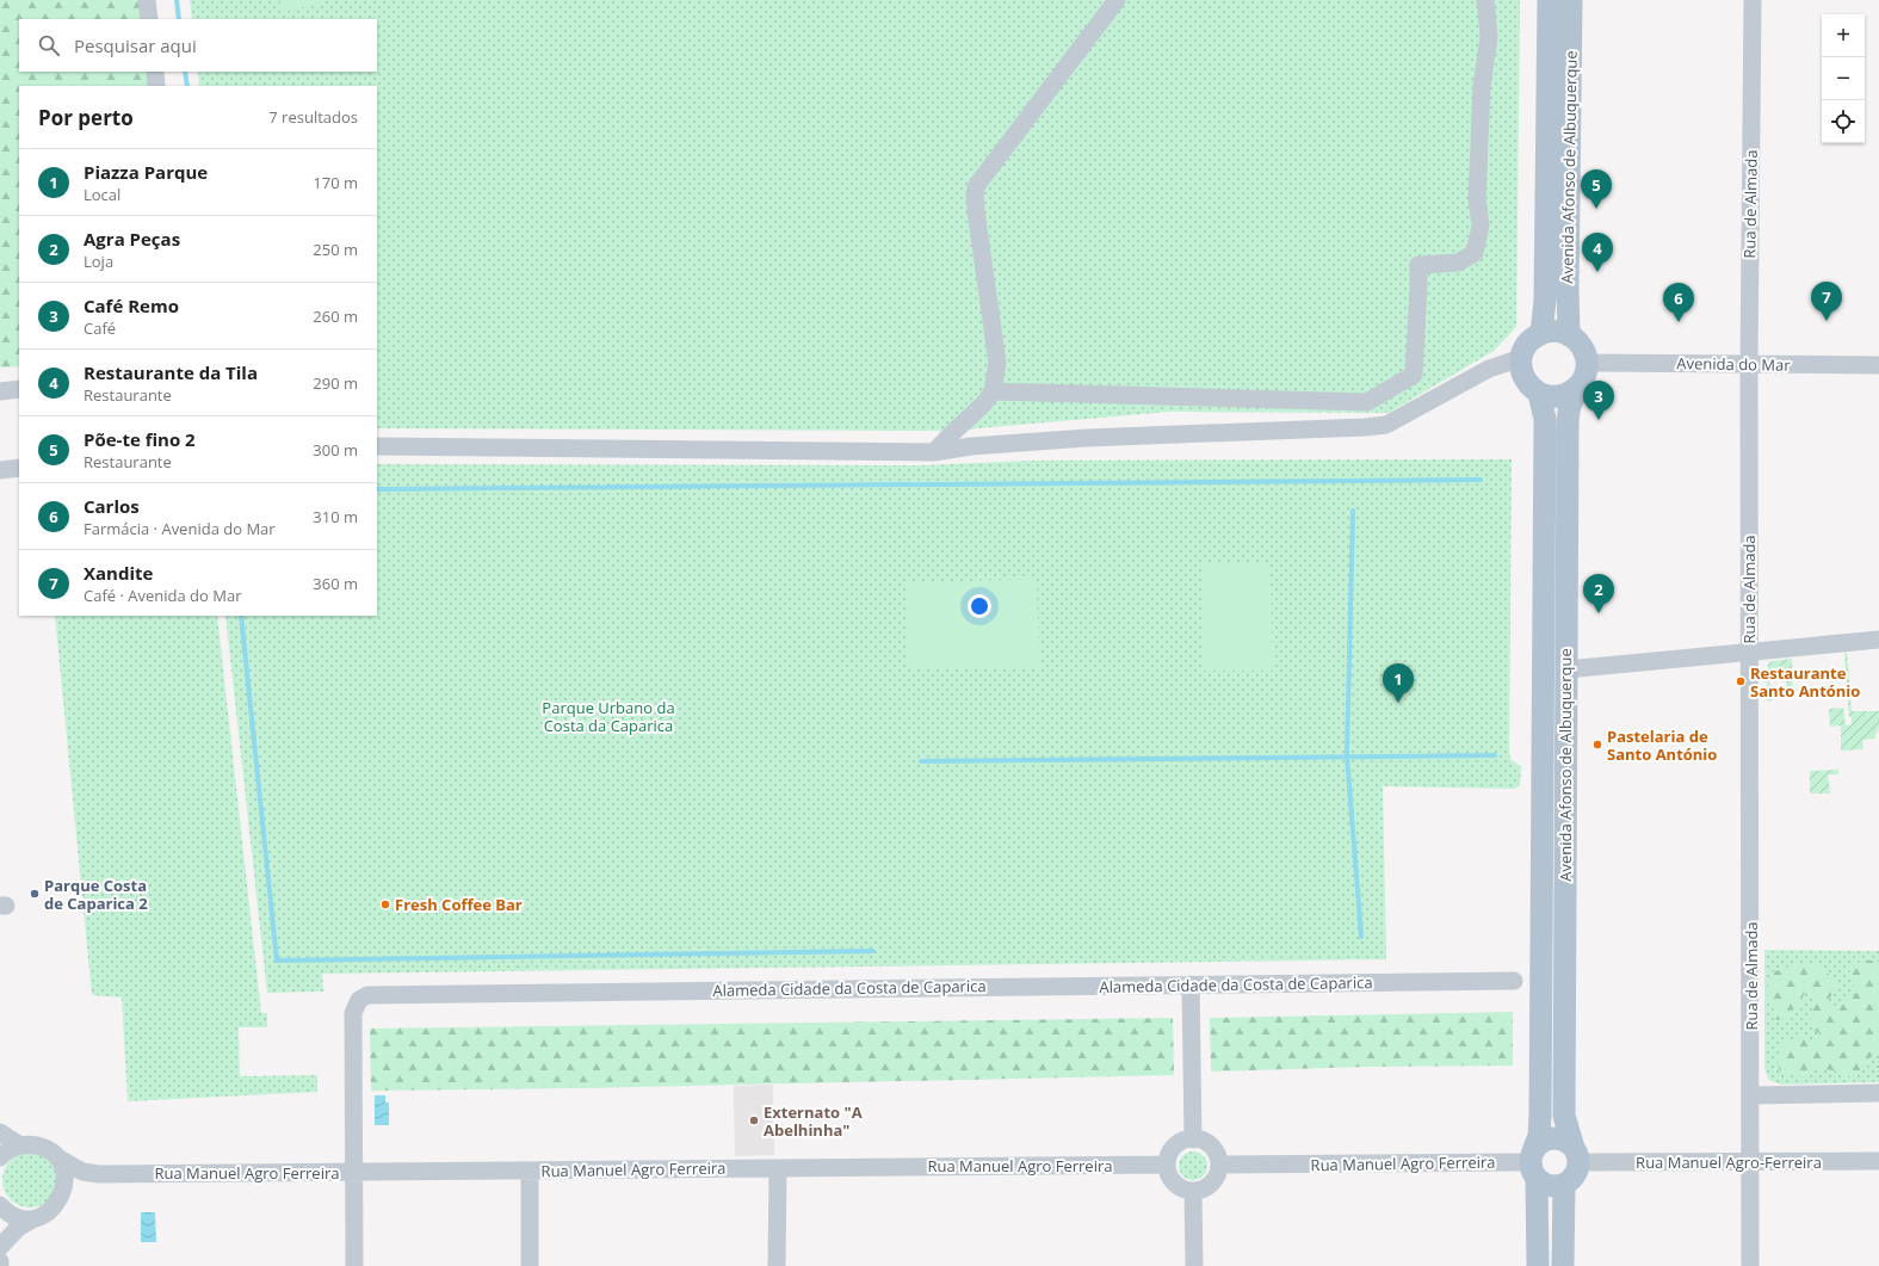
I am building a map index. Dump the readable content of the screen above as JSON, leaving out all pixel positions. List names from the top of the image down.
{
  "streets": {
    "main road": ["Avenida Afonso de Albuquerque", "Rua Manuel Agro-Ferreira"],
    "street": [
      "Rua de Almada",
      "Avenida do Mar",
      "Alameda Cidade da Costa de Caparica",
      "Rua Manuel Agro Ferreira"
    ]
  },
  "crossings": [
    ["Avenida Afonso de Albuquerque", "Avenida do Mar"],
    ["Avenida Afonso de Albuquerque", "Rua Manuel Agro-Ferreira"],
    ["Avenida Afonso de Albuquerque", "Rua Manuel Agro Ferreira"],
    ["Rua de Almada", "Avenida do Mar"],
    ["Rua de Almada", "Rua Manuel Agro-Ferreira"],
    ["Alameda Cidade da Costa de Caparica", "Rua Manuel Agro Ferreira"],
    ["Rua Manuel Agro-Ferreira", "Rua Manuel Agro Ferreira"]
  ],
  "parks": ["Parque Urbano da Costa da Caparica"],
  "places": [
    "Restaurante Santo António",
    "Pastelaria de Santo António",
    "Parque Costa de Caparica 2",
    "Fresh Coffee Bar",
    "Externato \"A Abelhinha\""
  ],
  "page": {
    "map_buttons": ["+", "−"],
    "search": "Pesquisar aqui",
    "heading": ["Por perto", "7 resultados"],
    "list": [
      {
        "mark": "1",
        "name": "Piazza Parque",
        "note": "Local",
        "value": "170 m"
      },
      {
        "mark": "2",
        "name": "Agra Peças",
        "note": "Loja",
        "value": "250 m"
      },
      {
        "mark": "3",
        "name": "Café Remo",
        "note": "Café",
        "value": "260 m"
      },
      {
        "mark": "4",
        "name": "Restaurante da Tila",
        "note": "Restaurante",
        "value": "290 m"
      },
      {
        "mark": "5",
        "name": "Põe-te fino 2",
        "note": "Restaurante",
        "value": "300 m"
      },
      {
        "mark": "6",
        "name": "Carlos",
        "note": "Farmácia · Avenida do Mar",
        "value": "310 m"
      },
      {
        "mark": "7",
        "name": "Xandite",
        "note": "Café · Avenida do Mar",
        "value": "360 m"
      }
    ],
    "pins": [
      "5",
      "4",
      "7",
      "6",
      "3",
      "2",
      "1"
    ]
  }
}
